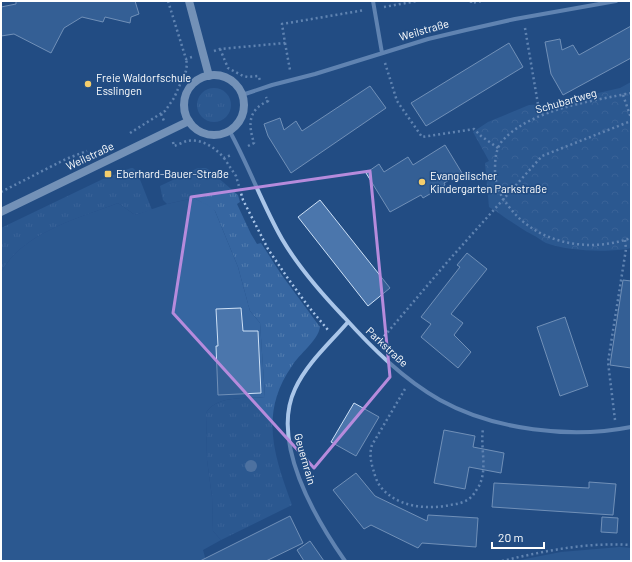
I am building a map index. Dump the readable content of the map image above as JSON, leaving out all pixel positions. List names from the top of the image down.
{
  "streets": {
    "street": ["Weilstraße", "Parkstraße", "Geuernrain"],
    "path": ["Schubartweg"]
  },
  "crossings": [
    ["Weilstraße", "Parkstraße"],
    ["Parkstraße", "Geuernrain"]
  ],
  "places": {
    "other": ["Freie Waldorfschule Esslingen", "Evangelischer Kindergarten Parkstraße"],
    "transit": ["Eberhard-Bauer-Straße"]
  },
  "scale_bar": "20 m"
}
